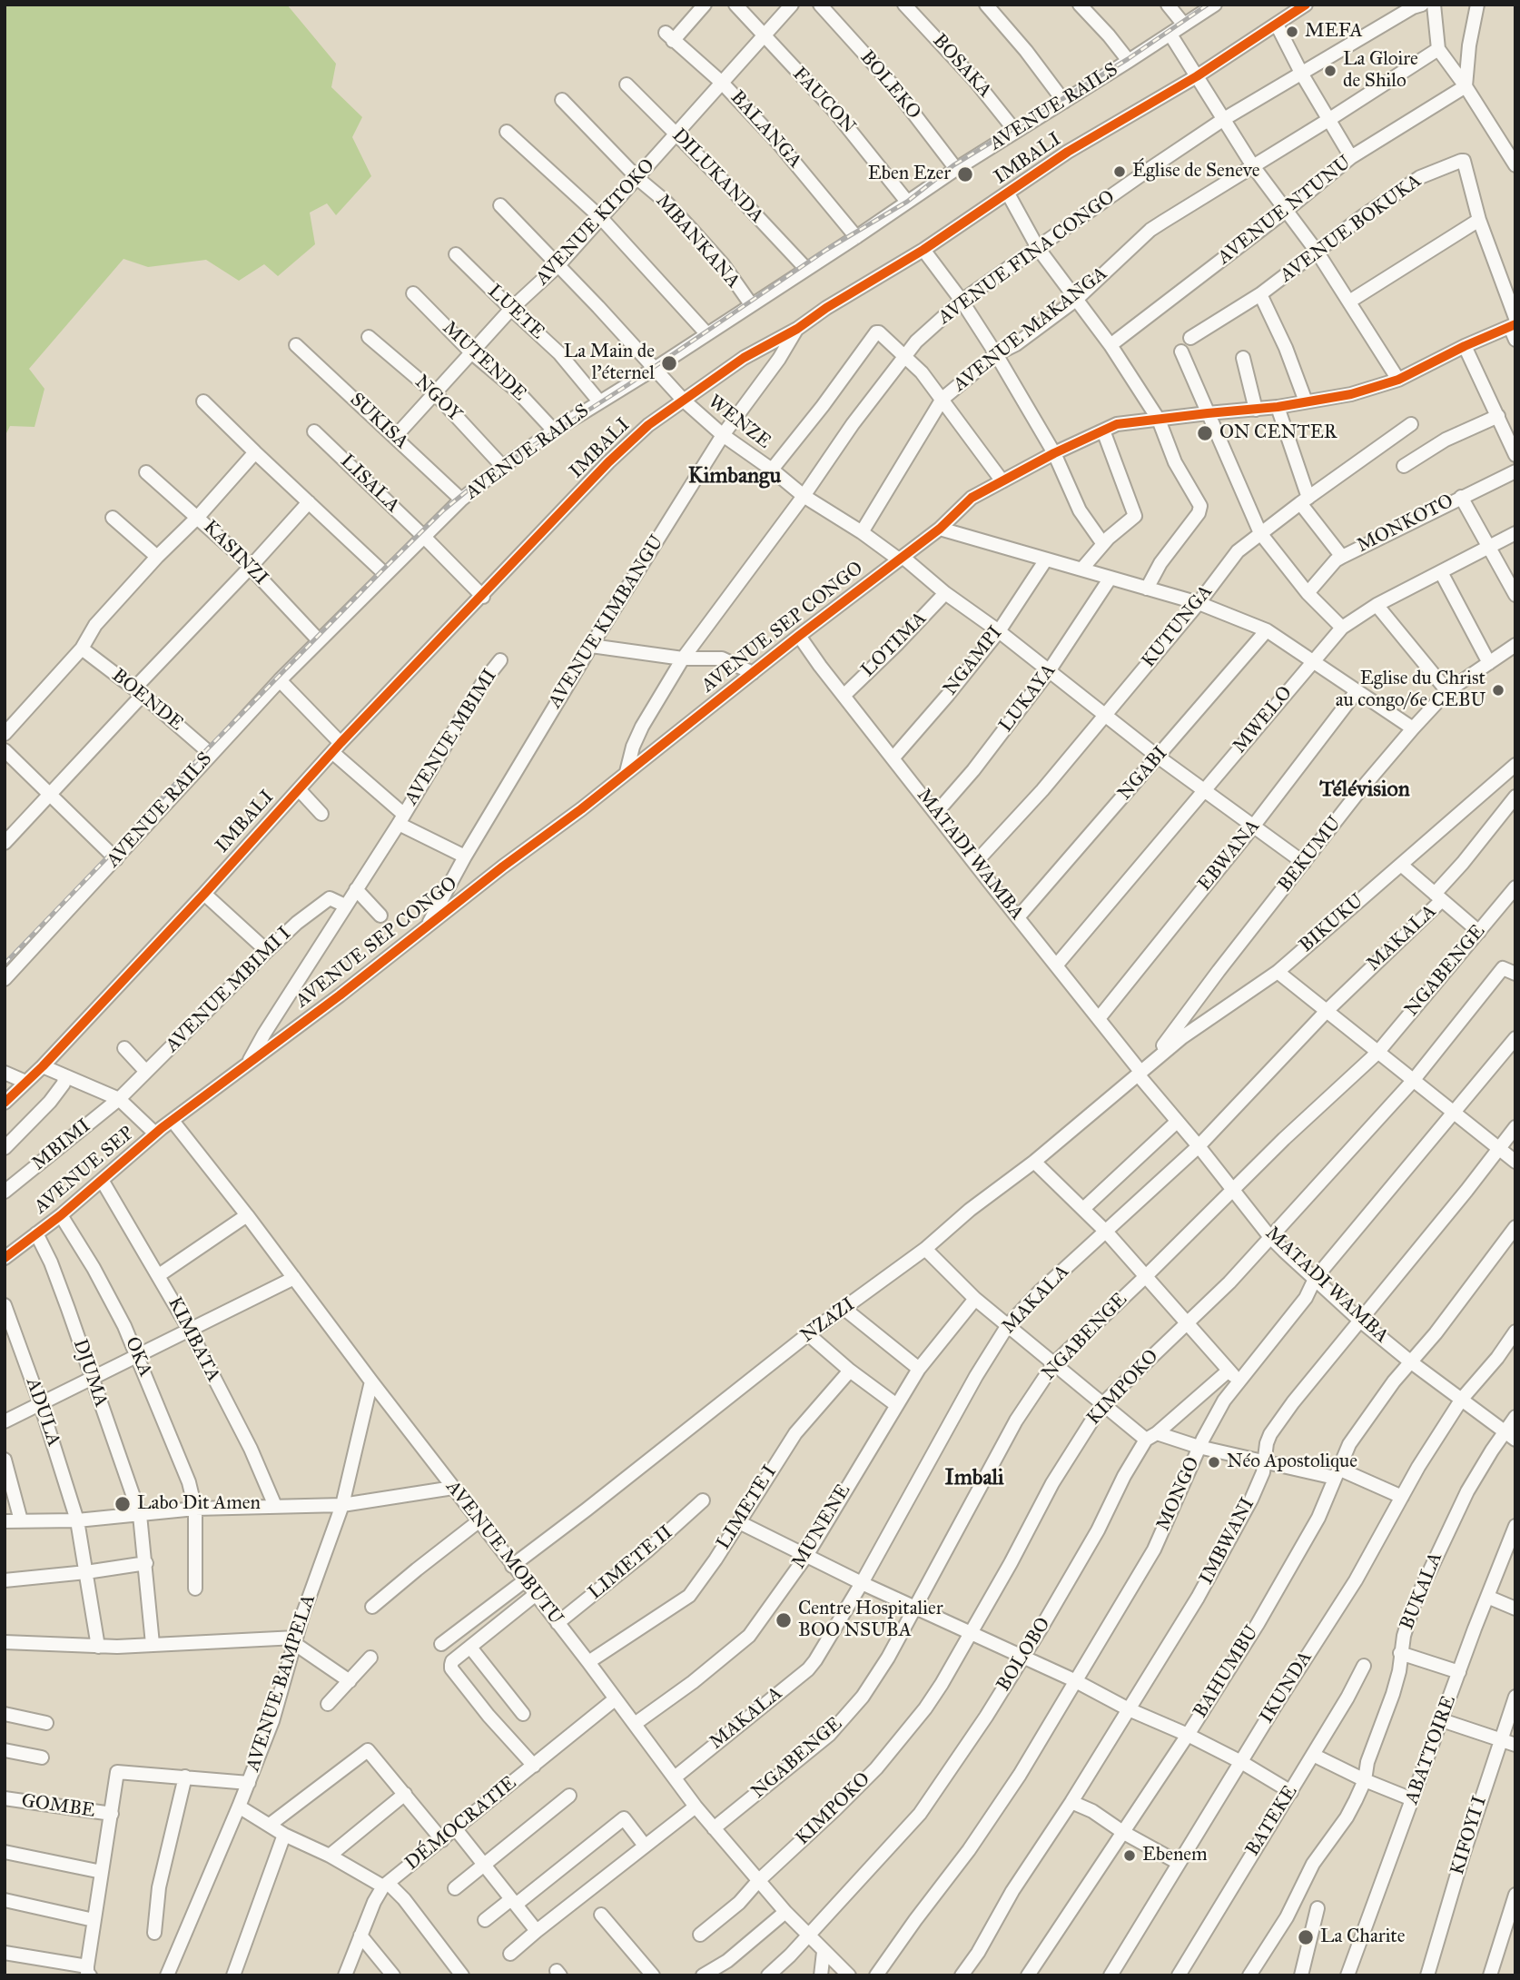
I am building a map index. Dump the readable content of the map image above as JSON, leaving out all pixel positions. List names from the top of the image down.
{
  "streets": {
    "street": [
      "BOSAKA",
      "BOLEKO",
      "FAUCON",
      "AVENUE RAILS",
      "BALANGA",
      "IMBALI",
      "DILUKANDA",
      "AVENUE NTUNU",
      "AVENUE KITOKO",
      "AVENUE BOKUKA",
      "MBANKANA",
      "AVENUE FINA CONGO",
      "LUETE",
      "AVENUE MAKANGA",
      "MUTENDE",
      "NGOY",
      "SUKISA",
      "WENZE",
      "LISALA",
      "MONKOTO",
      "KASINZI",
      "AVENUE KIMBANGU",
      "KUTUNGA",
      "AVENUE SEP CONGO",
      "LOTIMA",
      "NGAMPI",
      "LUKAYA",
      "BOENDE",
      "MWELO",
      "AVENUE MBIMI",
      "NGABI",
      "MATADI WAMBA",
      "BEKUMU",
      "EBWANA",
      "BIKUKU",
      "MAKALA",
      "NGABENGE",
      "AVENUE MBIMI I",
      "MBIMI",
      "AVENUE SEP",
      "NZAZI",
      "KIMBATA",
      "OKA",
      "DJUMA",
      "KIMPOKO",
      "ADULA",
      "MONGO",
      "LIMETE I",
      "MUNENE",
      "IMBWANI",
      "AVENUE MOBUTU",
      "LIMETE II",
      "BUKALA",
      "BOLOBO",
      "BAHUMBU",
      "AVENUE BAMPELA",
      "IKUNDA",
      "ABATTOIRE",
      "GOMBE",
      "BATEKE",
      "DÉMOCRATIE",
      "KIFOYI I"
    ]
  },
  "crossings": [
    ["BOSAKA", "AVENUE RAILS"],
    ["BOLEKO", "AVENUE RAILS"],
    ["FAUCON", "AVENUE RAILS"],
    ["FAUCON", "AVENUE KITOKO"],
    ["AVENUE RAILS", "BALANGA"],
    ["AVENUE RAILS", "DILUKANDA"],
    ["AVENUE RAILS", "MBANKANA"],
    ["AVENUE RAILS", "LUETE"],
    ["AVENUE RAILS", "MUTENDE"],
    ["AVENUE RAILS", "NGOY"],
    ["AVENUE RAILS", "SUKISA"],
    ["AVENUE RAILS", "WENZE"],
    ["AVENUE RAILS", "LISALA"],
    ["AVENUE RAILS", "KASINZI"],
    ["AVENUE RAILS", "BOENDE"],
    ["BALANGA", "AVENUE KITOKO"],
    ["IMBALI", "WENZE"],
    ["IMBALI", "LISALA"],
    ["IMBALI", "AVENUE KIMBANGU"],
    ["DILUKANDA", "AVENUE KITOKO"],
    ["AVENUE KITOKO", "MBANKANA"],
    ["AVENUE KITOKO", "LUETE"],
    ["AVENUE KITOKO", "MUTENDE"],
    ["AVENUE KITOKO", "NGOY"],
    ["AVENUE KITOKO", "SUKISA"],
    ["AVENUE KITOKO", "WENZE"],
    ["AVENUE FINA CONGO", "WENZE"],
    ["AVENUE FINA CONGO", "AVENUE SEP CONGO"],
    ["AVENUE MAKANGA", "WENZE"],
    ["WENZE", "AVENUE KIMBANGU"],
    ["WENZE", "KUTUNGA"],
    ["WENZE", "AVENUE SEP CONGO"],
    ["WENZE", "LOTIMA"],
    ["WENZE", "NGAMPI"],
    ["WENZE", "LUKAYA"],
    ["WENZE", "MWELO"],
    ["WENZE", "NGABI"],
    ["WENZE", "BEKUMU"],
    ["WENZE", "EBWANA"],
    ["AVENUE KIMBANGU", "AVENUE SEP CONGO"],
    ["KUTUNGA", "MATADI WAMBA"],
    ["AVENUE SEP CONGO", "AVENUE MBIMI"],
    ["AVENUE SEP CONGO", "MATADI WAMBA"],
    ["AVENUE SEP CONGO", "AVENUE SEP"],
    ["AVENUE SEP CONGO", "AVENUE MOBUTU"],
    ["LOTIMA", "MATADI WAMBA"],
    ["NGAMPI", "MATADI WAMBA"],
    ["LUKAYA", "MATADI WAMBA"],
    ["MWELO", "MATADI WAMBA"],
    ["AVENUE MBIMI", "AVENUE MBIMI I"],
    ["NGABI", "MATADI WAMBA"],
    ["MATADI WAMBA", "EBWANA"],
    ["MATADI WAMBA", "BIKUKU"],
    ["MATADI WAMBA", "MAKALA"],
    ["MATADI WAMBA", "NGABENGE"],
    ["MATADI WAMBA", "NZAZI"],
    ["MATADI WAMBA", "KIMPOKO"],
    ["MATADI WAMBA", "MONGO"],
    ["MATADI WAMBA", "IMBWANI"],
    ["MATADI WAMBA", "BUKALA"],
    ["MATADI WAMBA", "BAHUMBU"],
    ["MATADI WAMBA", "IKUNDA"],
    ["BEKUMU", "BIKUKU"],
    ["BIKUKU", "NZAZI"],
    ["MAKALA", "AVENUE MOBUTU"],
    ["NGABENGE", "AVENUE MOBUTU"],
    ["AVENUE MBIMI I", "MBIMI"],
    ["AVENUE SEP", "KIMBATA"],
    ["AVENUE SEP", "OKA"],
    ["AVENUE SEP", "DJUMA"],
    ["NZAZI", "AVENUE MOBUTU"],
    ["KIMPOKO", "AVENUE MOBUTU"],
    ["MONGO", "BOLOBO"],
    ["LIMETE I", "AVENUE MOBUTU"],
    ["MUNENE", "AVENUE MOBUTU"],
    ["AVENUE MOBUTU", "LIMETE II"],
    ["AVENUE MOBUTU", "BOLOBO"],
    ["AVENUE MOBUTU", "AVENUE BAMPELA"],
    ["AVENUE MOBUTU", "DÉMOCRATIE"]
  ],
  "districts": ["Kimbangu", "Télévision", "Imbali"],
  "places": [
    "MEFA",
    "La Gloire de Shilo",
    "Église de Seneve",
    "Eben Ezer",
    "La Main de l'éternel",
    "ON CENTER",
    "Eglise du Christ au congo/6e CEBU",
    "Néo Apostolique",
    "Labo Dit Amen",
    "Centre Hospitalier BOO NSUBA",
    "Ebenem",
    "La Charite"
  ]
}
